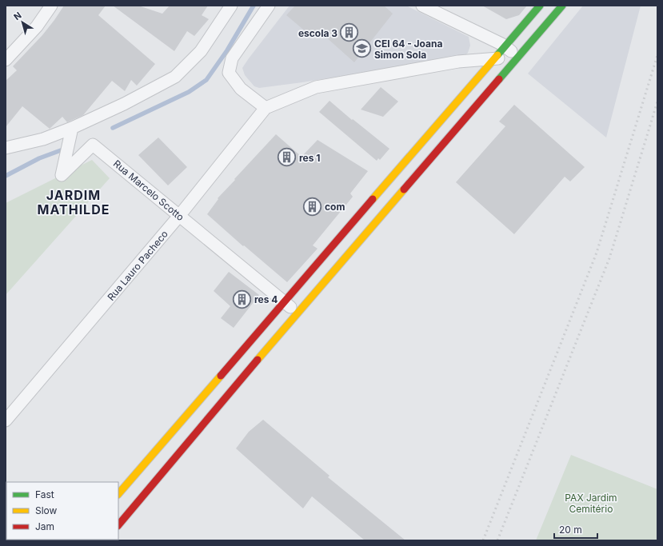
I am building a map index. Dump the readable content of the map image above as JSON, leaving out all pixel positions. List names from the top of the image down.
{
  "streets": {
    "street": ["Rua Marcelo Scotto", "Rua Lauro Pacheco"]
  },
  "crossings": [
    ["Rua Marcelo Scotto", "Rua Lauro Pacheco"]
  ],
  "districts": ["JARDIM MATHILDE"],
  "parks": ["PAX Jardim Cemitério"],
  "places": {
    "building": [
      "escola 3",
      "res 1",
      "com",
      "res 4"
    ],
    "school or university": ["CEI 64 - Joana Simon Sola"]
  },
  "legend": ["Fast", "Slow", "Jam"],
  "scale_bar": "20 m",
  "north": "top left"
}
